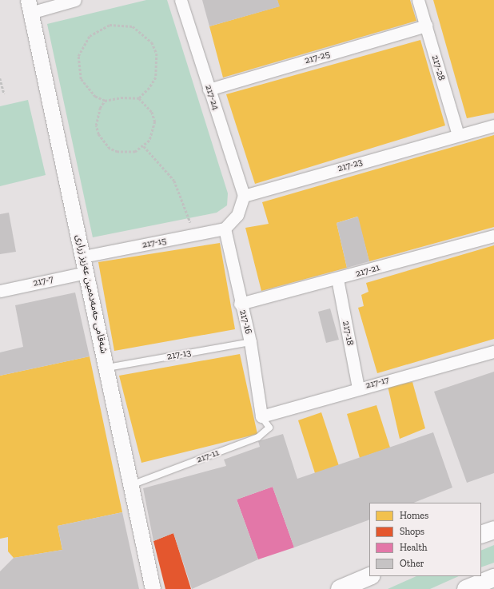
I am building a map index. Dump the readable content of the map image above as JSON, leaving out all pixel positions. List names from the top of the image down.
{
  "streets": {
    "street": [
      "217-25",
      "217-28",
      "217-24",
      "217-23",
      "217-15",
      "217-21",
      "217-7",
      "شەقامی حەمەدەمین عەزیز زراری",
      "217-16",
      "217-18",
      "217-17"
    ],
    "lane": ["217-13", "217-11"]
  },
  "crossings": [
    ["217-25", "217-28"],
    ["217-25", "217-24"],
    ["217-28", "217-23"],
    ["217-24", "217-23"],
    ["217-15", "شەقامی حەمەدەمین عەزیز زراری"],
    ["217-15", "217-16"],
    ["217-21", "217-16"],
    ["217-21", "217-18"],
    ["217-7", "شەقامی حەمەدەمین عەزیز زراری"],
    ["شەقامی حەمەدەمین عەزیز زراری", "217-13"],
    ["شەقامی حەمەدەمین عەزیز زراری", "217-11"],
    ["217-16", "217-13"],
    ["217-16", "217-17"],
    ["217-16", "217-11"],
    ["217-18", "217-17"],
    ["217-17", "217-11"]
  ],
  "legend": [
    "Homes",
    "Shops",
    "Health",
    "Other"
  ]
}
